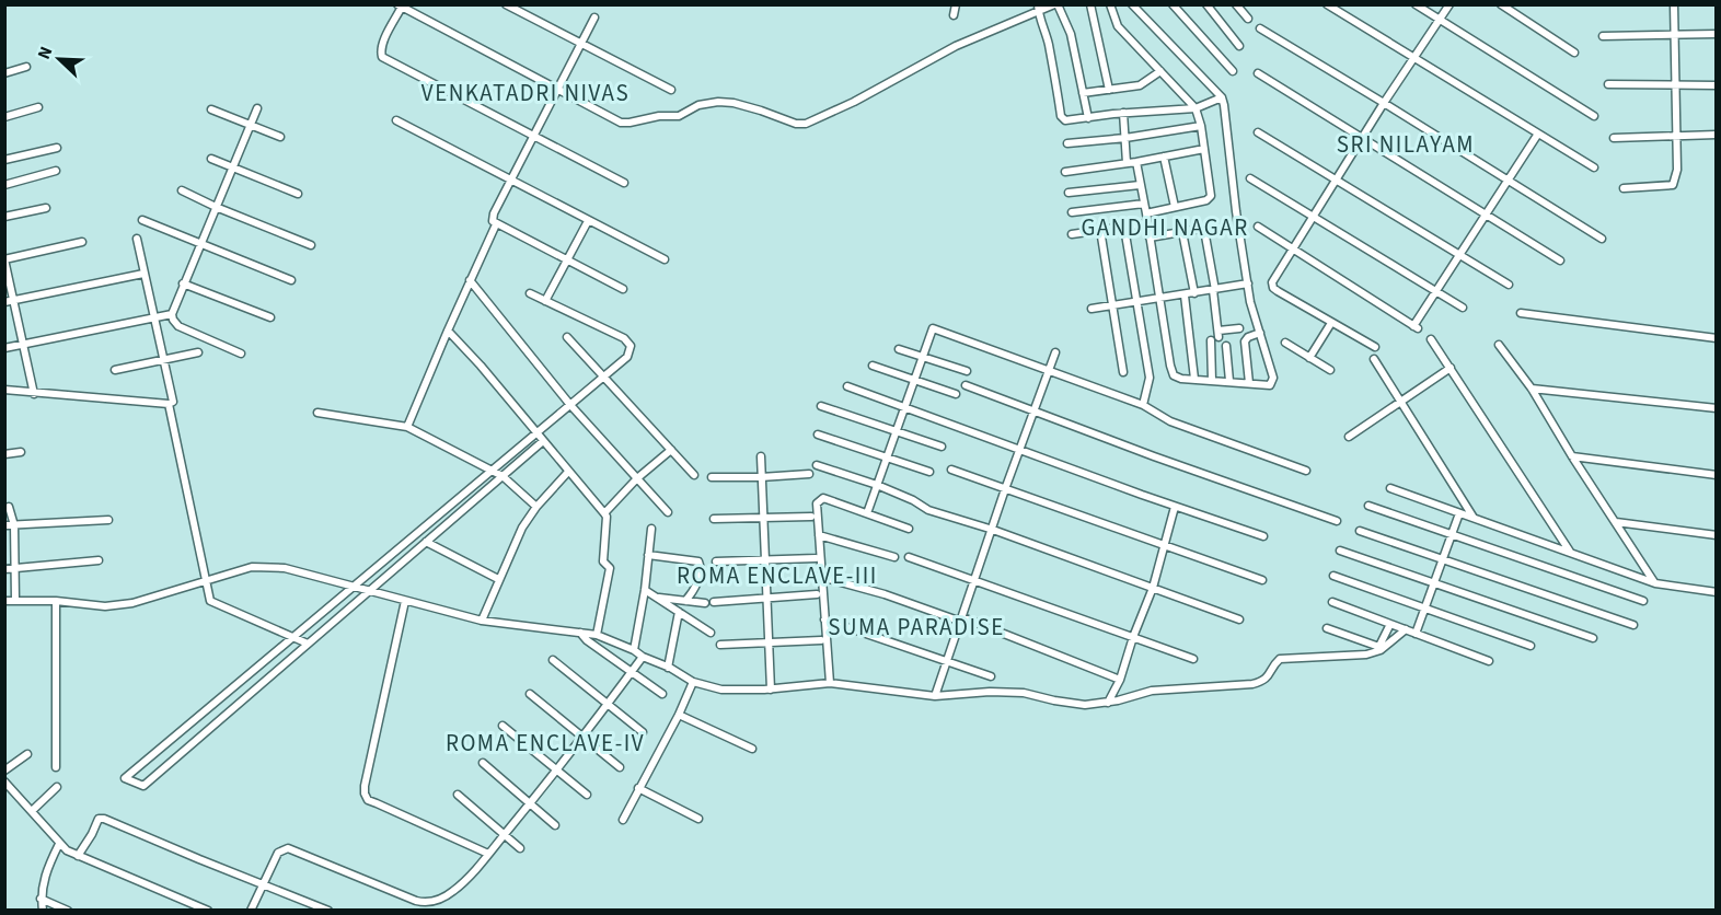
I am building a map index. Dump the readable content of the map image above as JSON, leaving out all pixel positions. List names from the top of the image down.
{
  "districts": [
    "VENKATADRI NIVAS",
    "SRI NILAYAM",
    "GANDHI NAGAR",
    "ROMA ENCLAVE-III",
    "SUMA PARADISE",
    "ROMA ENCLAVE-IV"
  ],
  "north": "top left"
}
